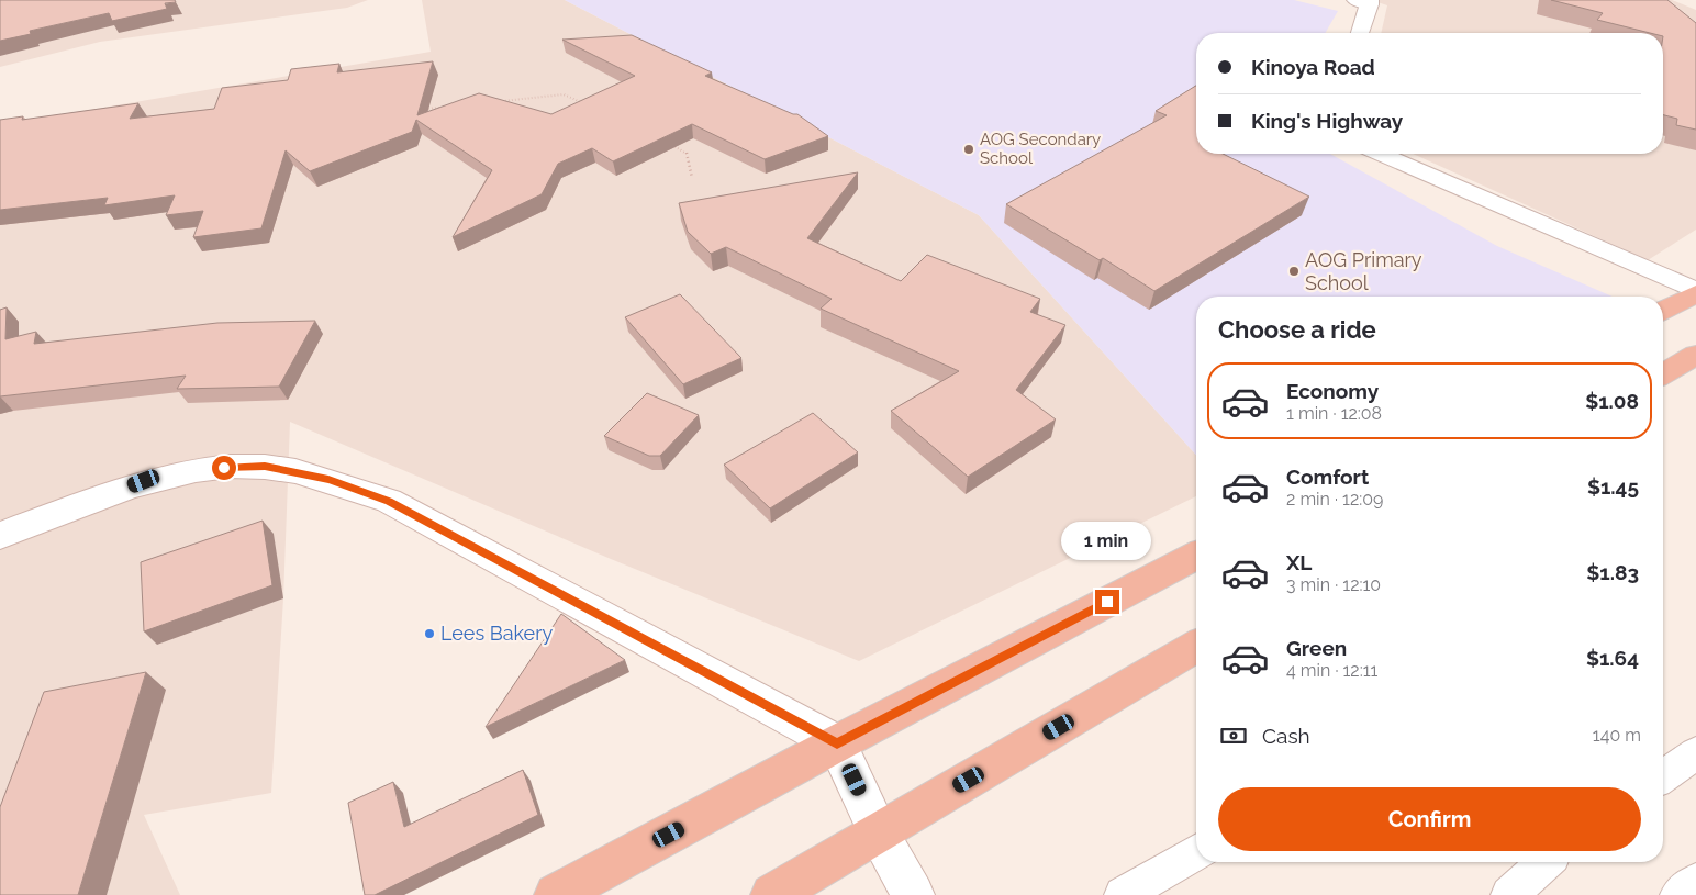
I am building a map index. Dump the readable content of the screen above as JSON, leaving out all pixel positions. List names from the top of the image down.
{
  "places": ["AOG Secondary School", "AOG Primary School", "Lees Bakery"],
  "page": {
    "banner": ["Kinoya Road", "King's Highway"],
    "heading": "Choose a ride",
    "list": [
      {
        "name": "Economy",
        "note": "1 min · 12:08",
        "value": "$1.08"
      },
      {
        "name": "Comfort",
        "note": "2 min · 12:09",
        "value": "$1.45"
      },
      {
        "name": "XL",
        "note": "3 min · 12:10",
        "value": "$1.83"
      },
      {
        "name": "Green",
        "note": "4 min · 12:11",
        "value": "$1.64"
      }
    ],
    "bubble": "1 min",
    "pay": ["Cash", "140 m"],
    "buttons": "Confirm"
  }
}
